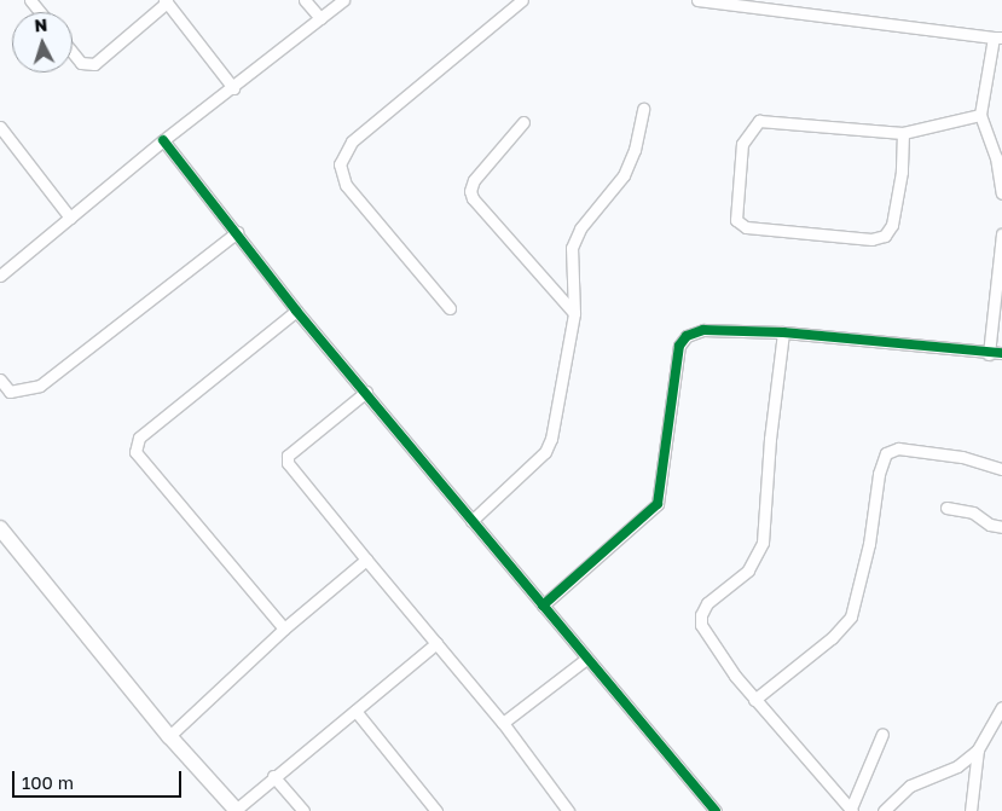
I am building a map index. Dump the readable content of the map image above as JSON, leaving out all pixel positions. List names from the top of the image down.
{
  "scale_bar": "100 m",
  "north": "top"
}
